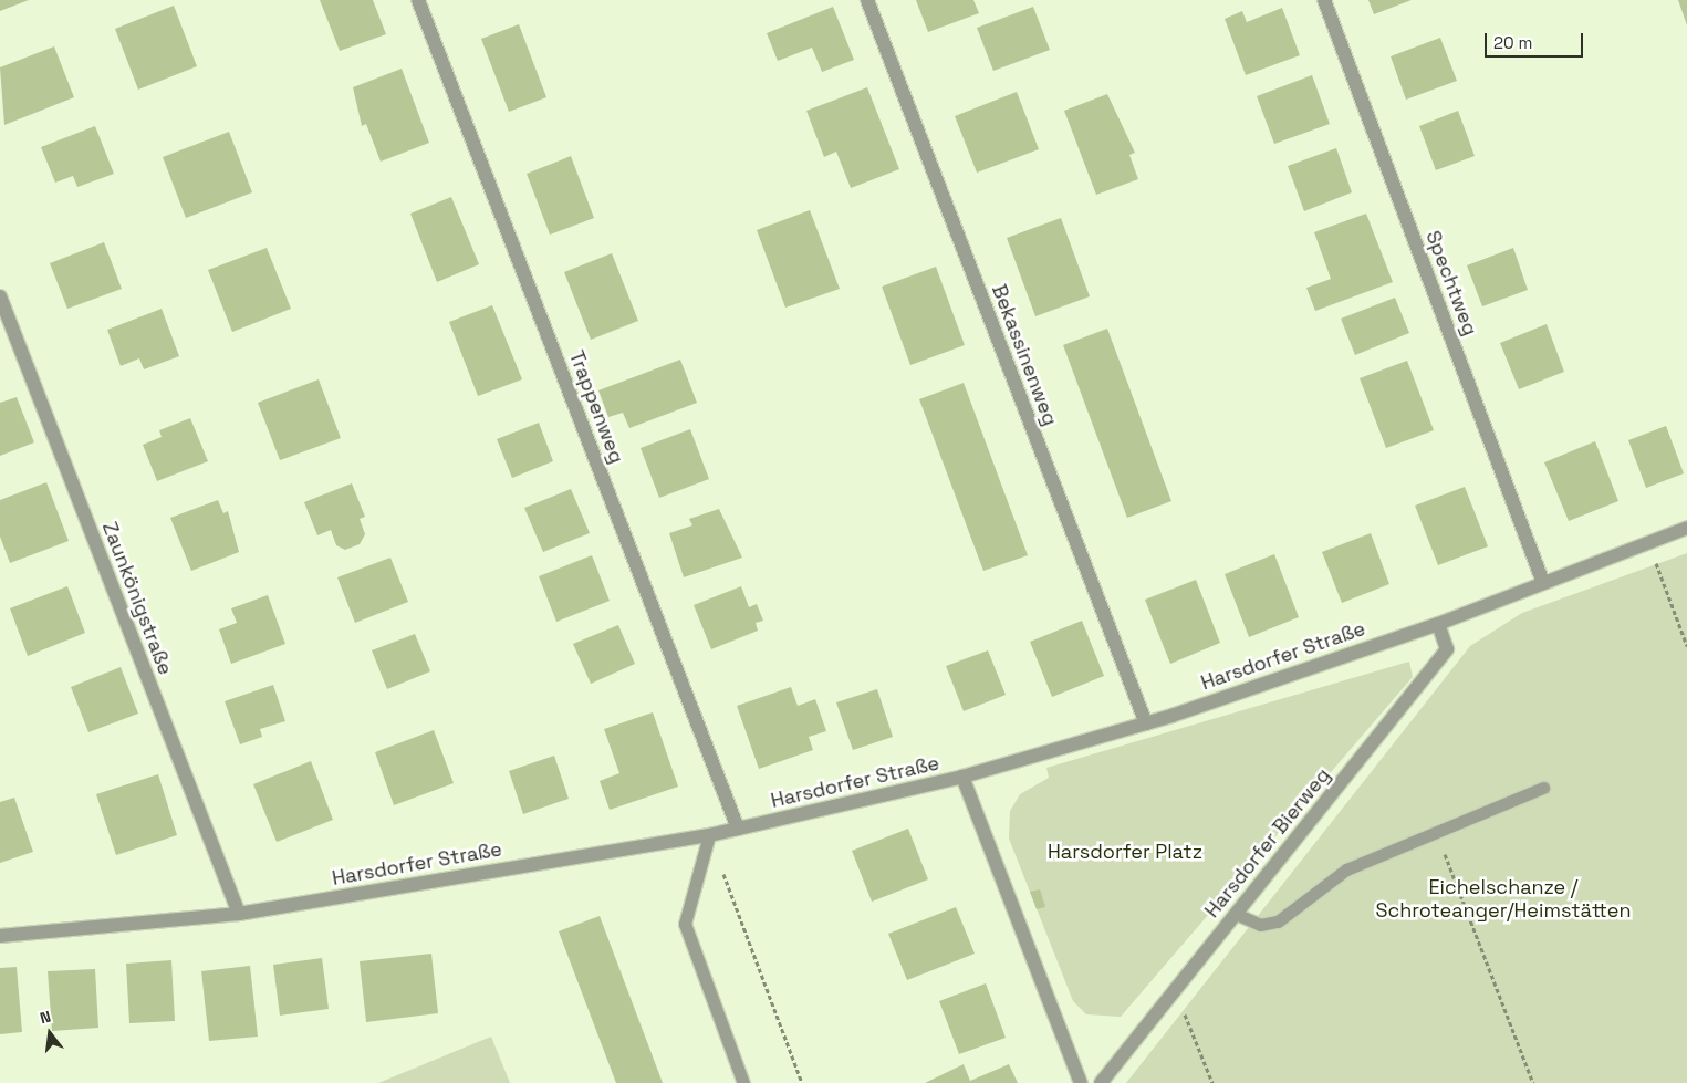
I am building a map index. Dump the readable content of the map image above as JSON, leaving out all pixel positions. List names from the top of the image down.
{
  "streets": {
    "street": [
      "Spechtweg",
      "Bekassinenweg",
      "Trappenweg",
      "Zaunkönigstraße",
      "Harsdorfer Straße",
      "Harsdorfer Bierweg"
    ]
  },
  "crossings": [
    ["Spechtweg", "Harsdorfer Straße"],
    ["Bekassinenweg", "Harsdorfer Straße"],
    ["Trappenweg", "Harsdorfer Straße"],
    ["Zaunkönigstraße", "Harsdorfer Straße"],
    ["Harsdorfer Straße", "Harsdorfer Bierweg"]
  ],
  "parks": ["Harsdorfer Platz", "Eichelschanze / Schroteanger/Heimstätten"],
  "scale_bar": "20 m",
  "north": "top"
}
